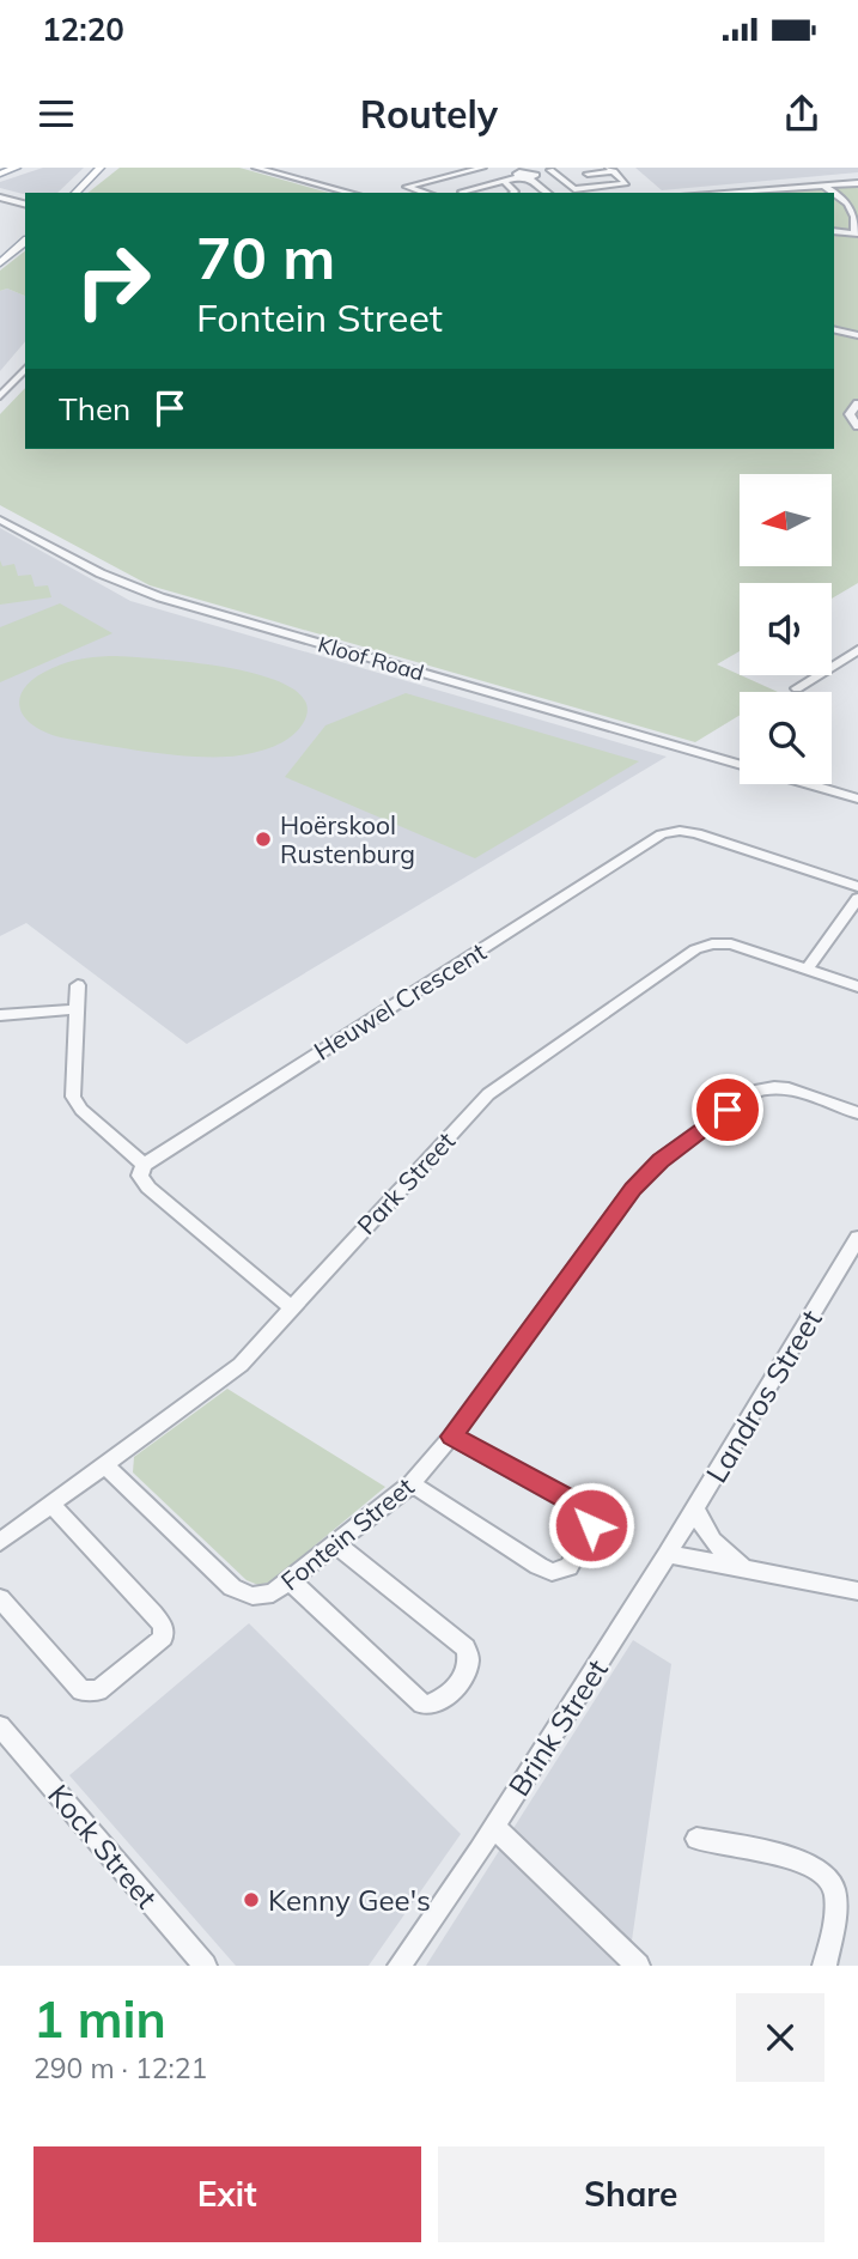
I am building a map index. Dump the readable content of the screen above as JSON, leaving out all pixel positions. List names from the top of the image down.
{
  "streets": {
    "street": [
      "Kloof Road",
      "Heuwel Crescent",
      "Park Street",
      "Landros Street",
      "Fontein Street",
      "Brink Street",
      "Kock Street"
    ]
  },
  "crossings": [
    ["Park Street", "Fontein Street"],
    ["Landros Street", "Brink Street"]
  ],
  "places": ["Hoërskool Rustenburg", "Kenny Gee's"],
  "north": "left",
  "page": {
    "status": "12:20",
    "header": "Routely",
    "turn": ["70 m", "Fontein Street"],
    "then": "Then",
    "heading": ["1 min", "290 m · 12:21"],
    "buttons": ["Exit", "Share"]
  }
}
